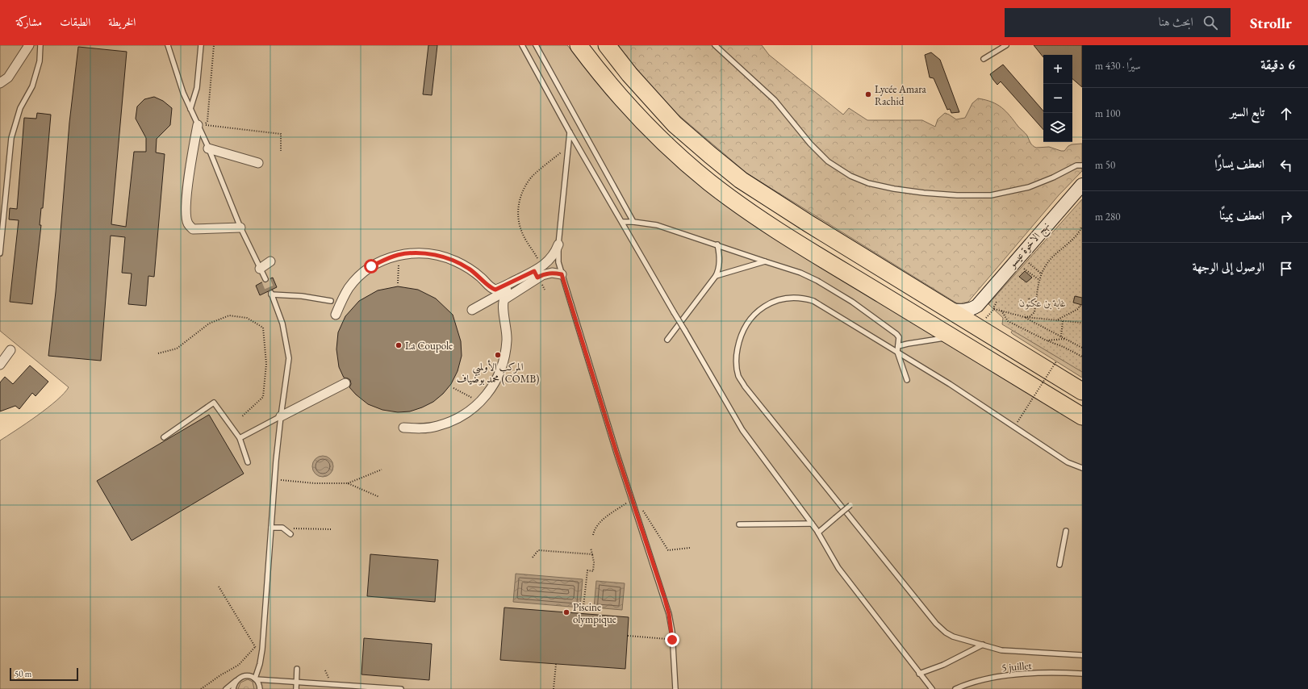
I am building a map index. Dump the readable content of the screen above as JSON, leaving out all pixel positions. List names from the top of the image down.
{
  "streets": {
    "street": ["نهج الاخوة عيسو"],
    "lane": ["5 juillet"]
  },
  "parks": ["غابة بن عكنون"],
  "places": [
    "Lycée Amara Rachid",
    "La Coupole",
    "المركب الأولمبي محمد بوضياف (COMB)",
    "Piscine olympique"
  ],
  "scale_bar": "50 m",
  "page": {
    "header": "Strollr",
    "search": "ابحث هنا",
    "nav": ["الخريطة", "الطبقات", "مشاركة"],
    "heading": ["6 دقيقة", "سيرًا · 430 m"],
    "map_buttons": ["+", "−"],
    "list": [
      ["تابع السير", "100 m"],
      ["انعطف يسارًا", "50 m"],
      ["انعطف يمينًا", "280 m"],
      "الوصول إلى الوجهة"
    ],
    "scale": "50 m"
  }
}
